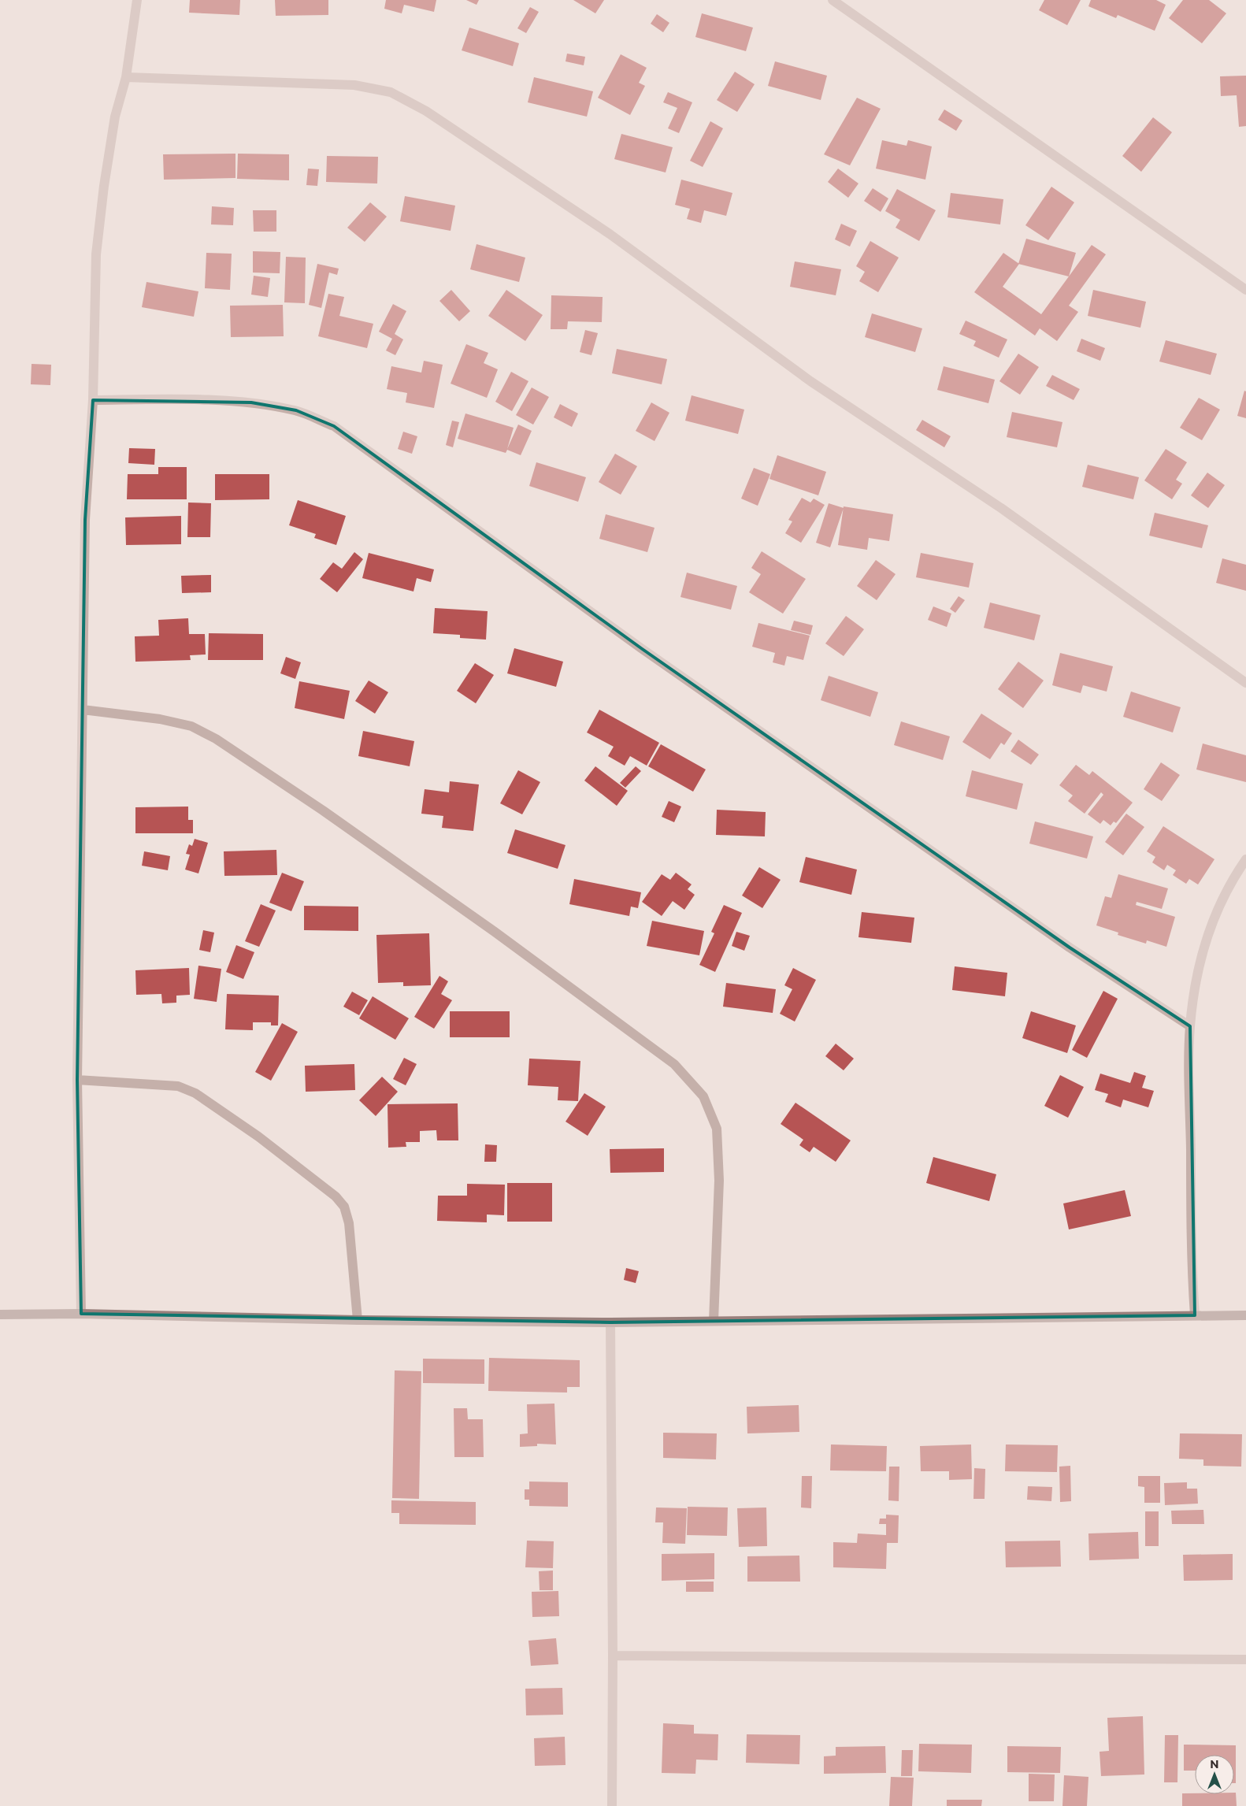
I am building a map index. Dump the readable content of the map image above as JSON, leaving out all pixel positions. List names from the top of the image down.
{
  "north": "top"
}
